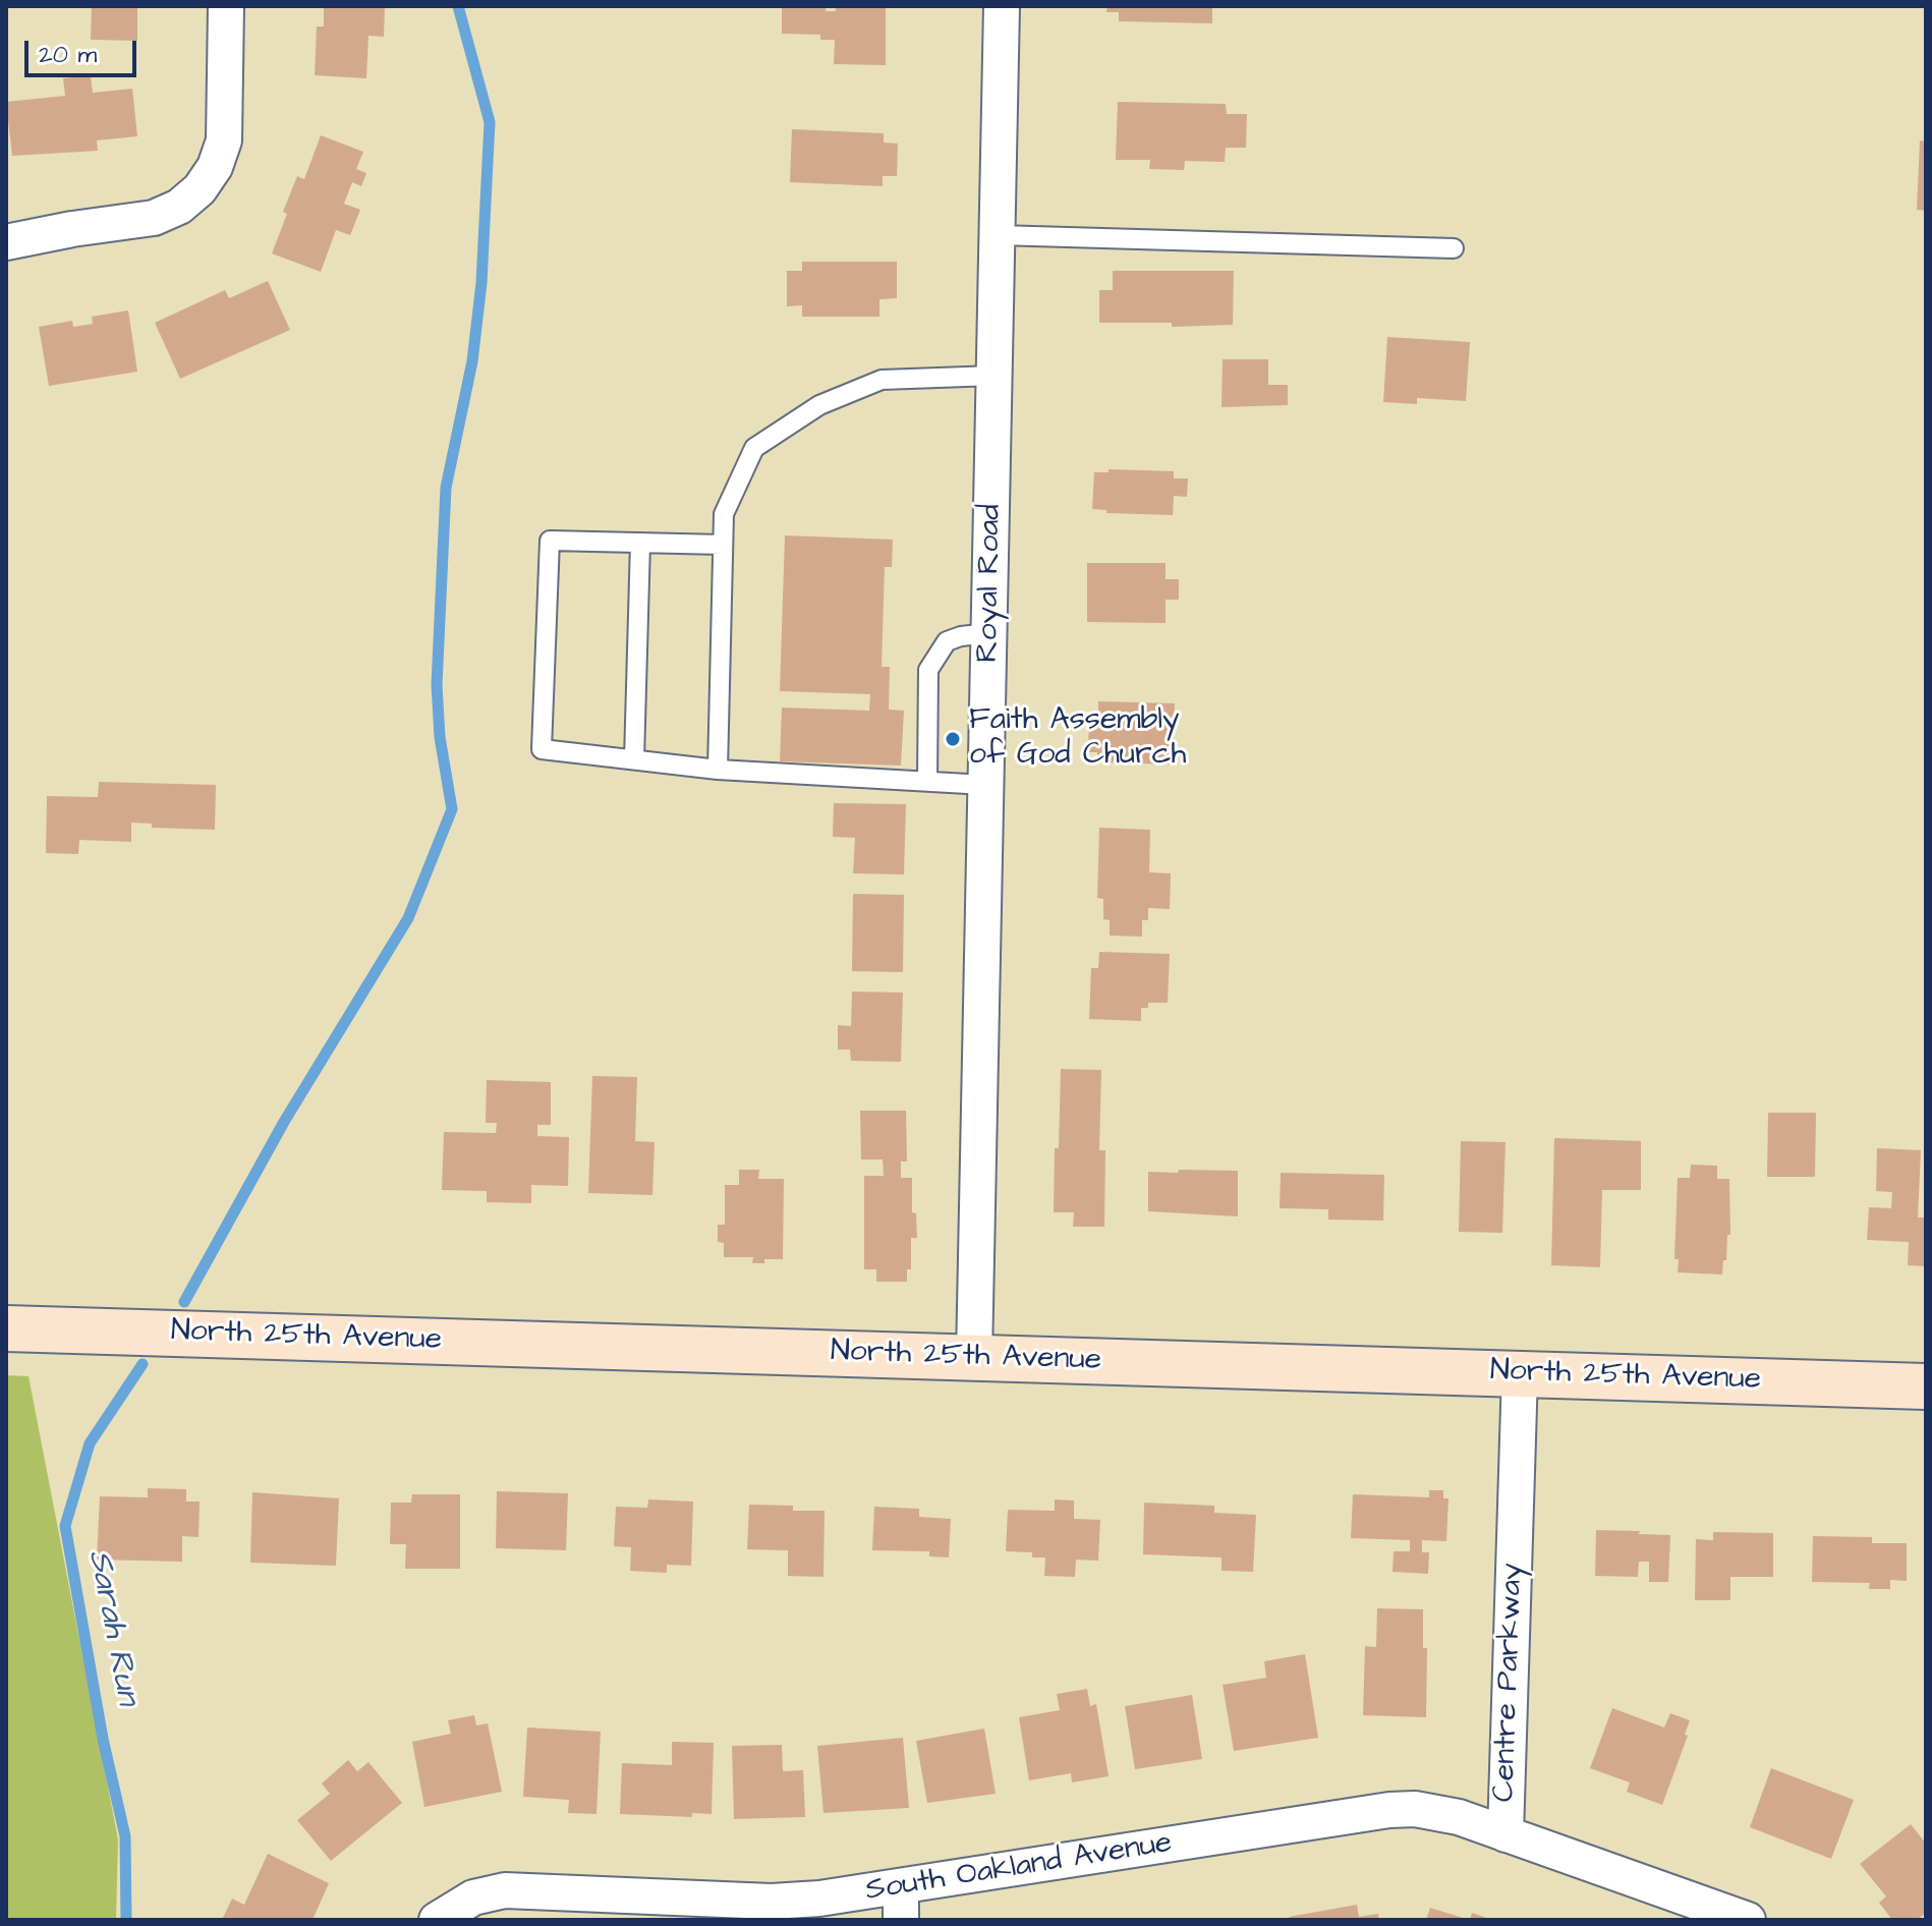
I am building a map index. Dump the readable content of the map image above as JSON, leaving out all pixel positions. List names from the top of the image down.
{
  "streets": {
    "street": [
      "Royal Road",
      "North 25th Avenue",
      "Centre Parkway",
      "South Oakland Avenue"
    ]
  },
  "crossings": [
    ["Royal Road", "North 25th Avenue"],
    ["North 25th Avenue", "Centre Parkway"],
    ["Centre Parkway", "South Oakland Avenue"]
  ],
  "water": ["Sarah Run"],
  "places": ["Faith Assembly of God Church"],
  "scale_bar": "20 m"
}
